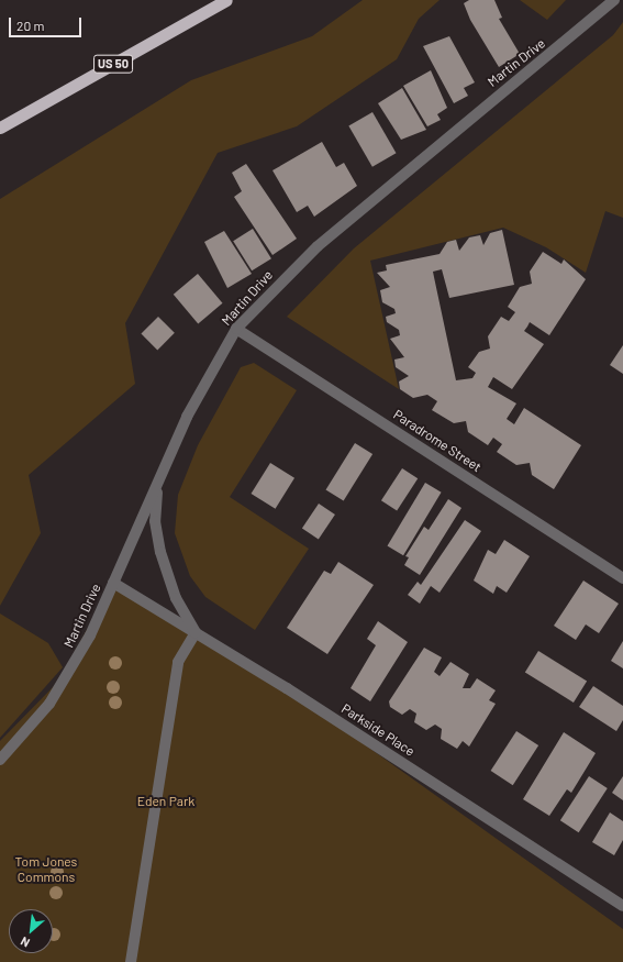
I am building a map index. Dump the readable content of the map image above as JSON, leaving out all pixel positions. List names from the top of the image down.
{
  "streets": {
    "highway": ["US 50"],
    "street": ["Martin Drive", "Paradrome Street", "Parkside Place"]
  },
  "crossings": [
    ["Martin Drive", "Paradrome Street"],
    ["Martin Drive", "Parkside Place"]
  ],
  "parks": ["Eden Park", "Tom Jones Commons"],
  "scale_bar": "20 m",
  "north": "bottom left"
}
